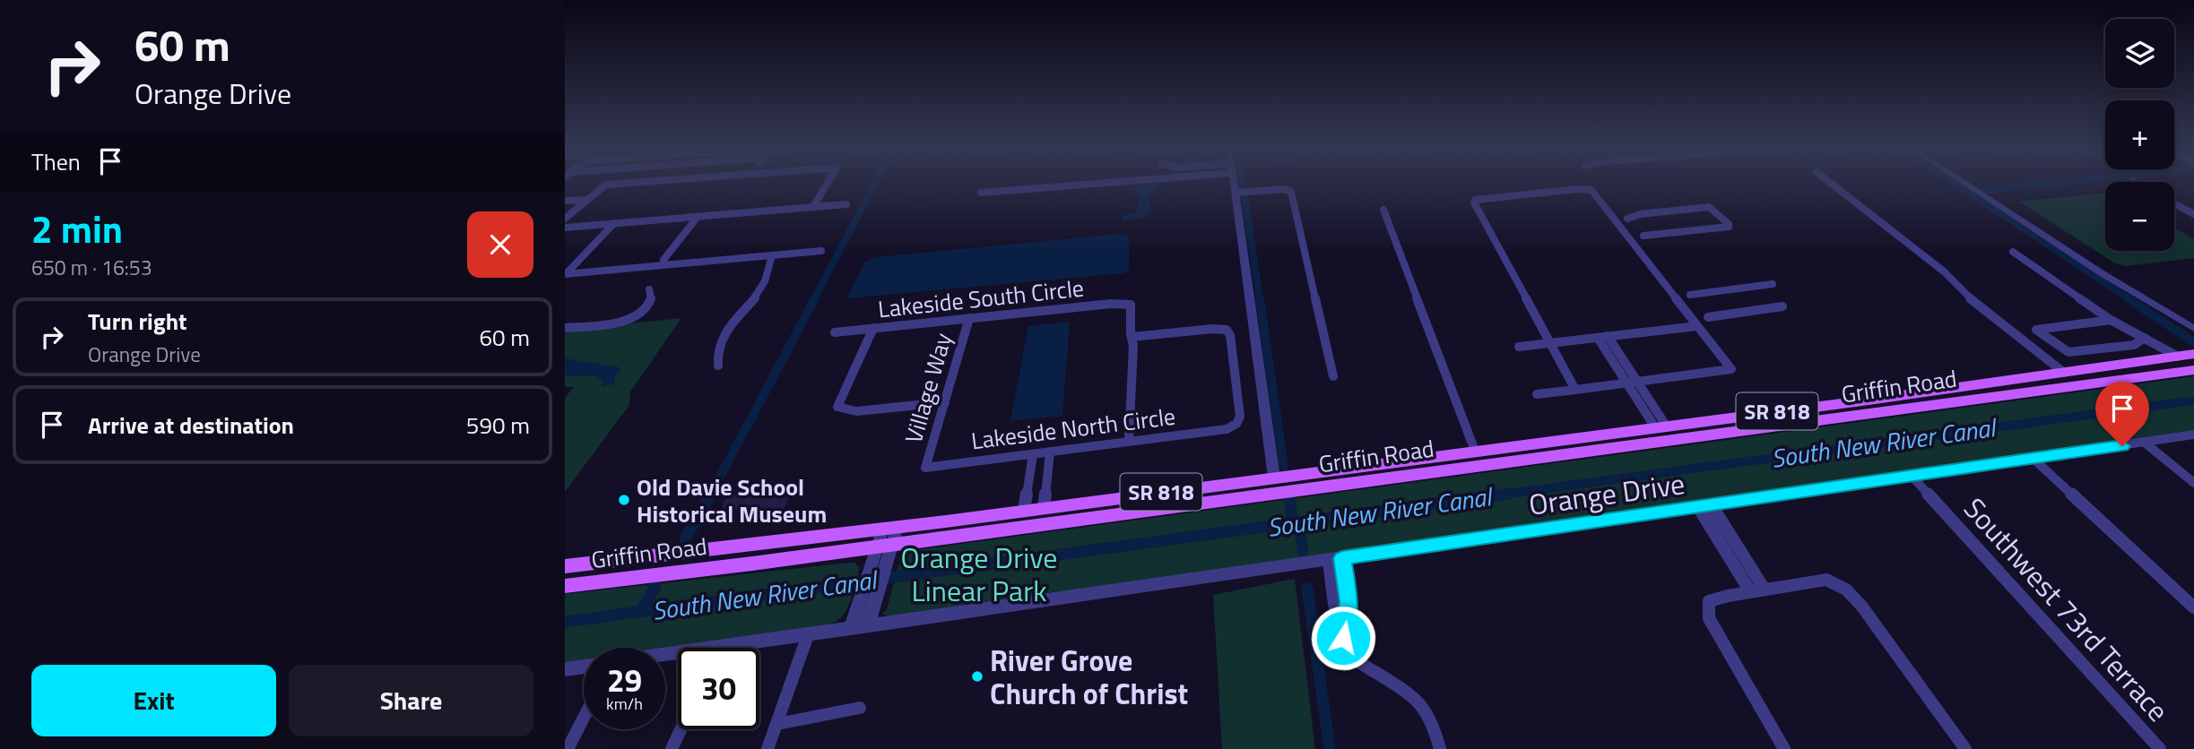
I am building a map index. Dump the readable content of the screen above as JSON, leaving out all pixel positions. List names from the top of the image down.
{
  "streets": {
    "main road": ["Griffin Road", "SR 818"],
    "street": [
      "Lakeside South Circle",
      "Village Way",
      "Lakeside North Circle",
      "Orange Drive",
      "Southwest 73rd Terrace"
    ]
  },
  "crossings": [
    ["Lakeside South Circle", "Village Way"],
    ["Lakeside South Circle", "Lakeside North Circle"],
    ["Village Way", "Lakeside North Circle"],
    ["Orange Drive", "Southwest 73rd Terrace"]
  ],
  "water": ["South New River Canal"],
  "parks": ["Orange Drive Linear Park"],
  "places": ["Old Davie School Historical Museum", "River Grove Church of Christ"],
  "page": {
    "turn": ["60 m", "Orange Drive"],
    "map_buttons": ["+", "−"],
    "then": "Then",
    "heading": ["2 min", "650 m · 16:53"],
    "list": [
      {
        "name": "Turn right",
        "note": "Orange Drive",
        "value": "60 m"
      },
      {
        "name": "Arrive at destination",
        "value": "590 m"
      }
    ],
    "speed": "29 km/h",
    "limit": "30",
    "buttons": ["Exit", "Share"]
  }
}
